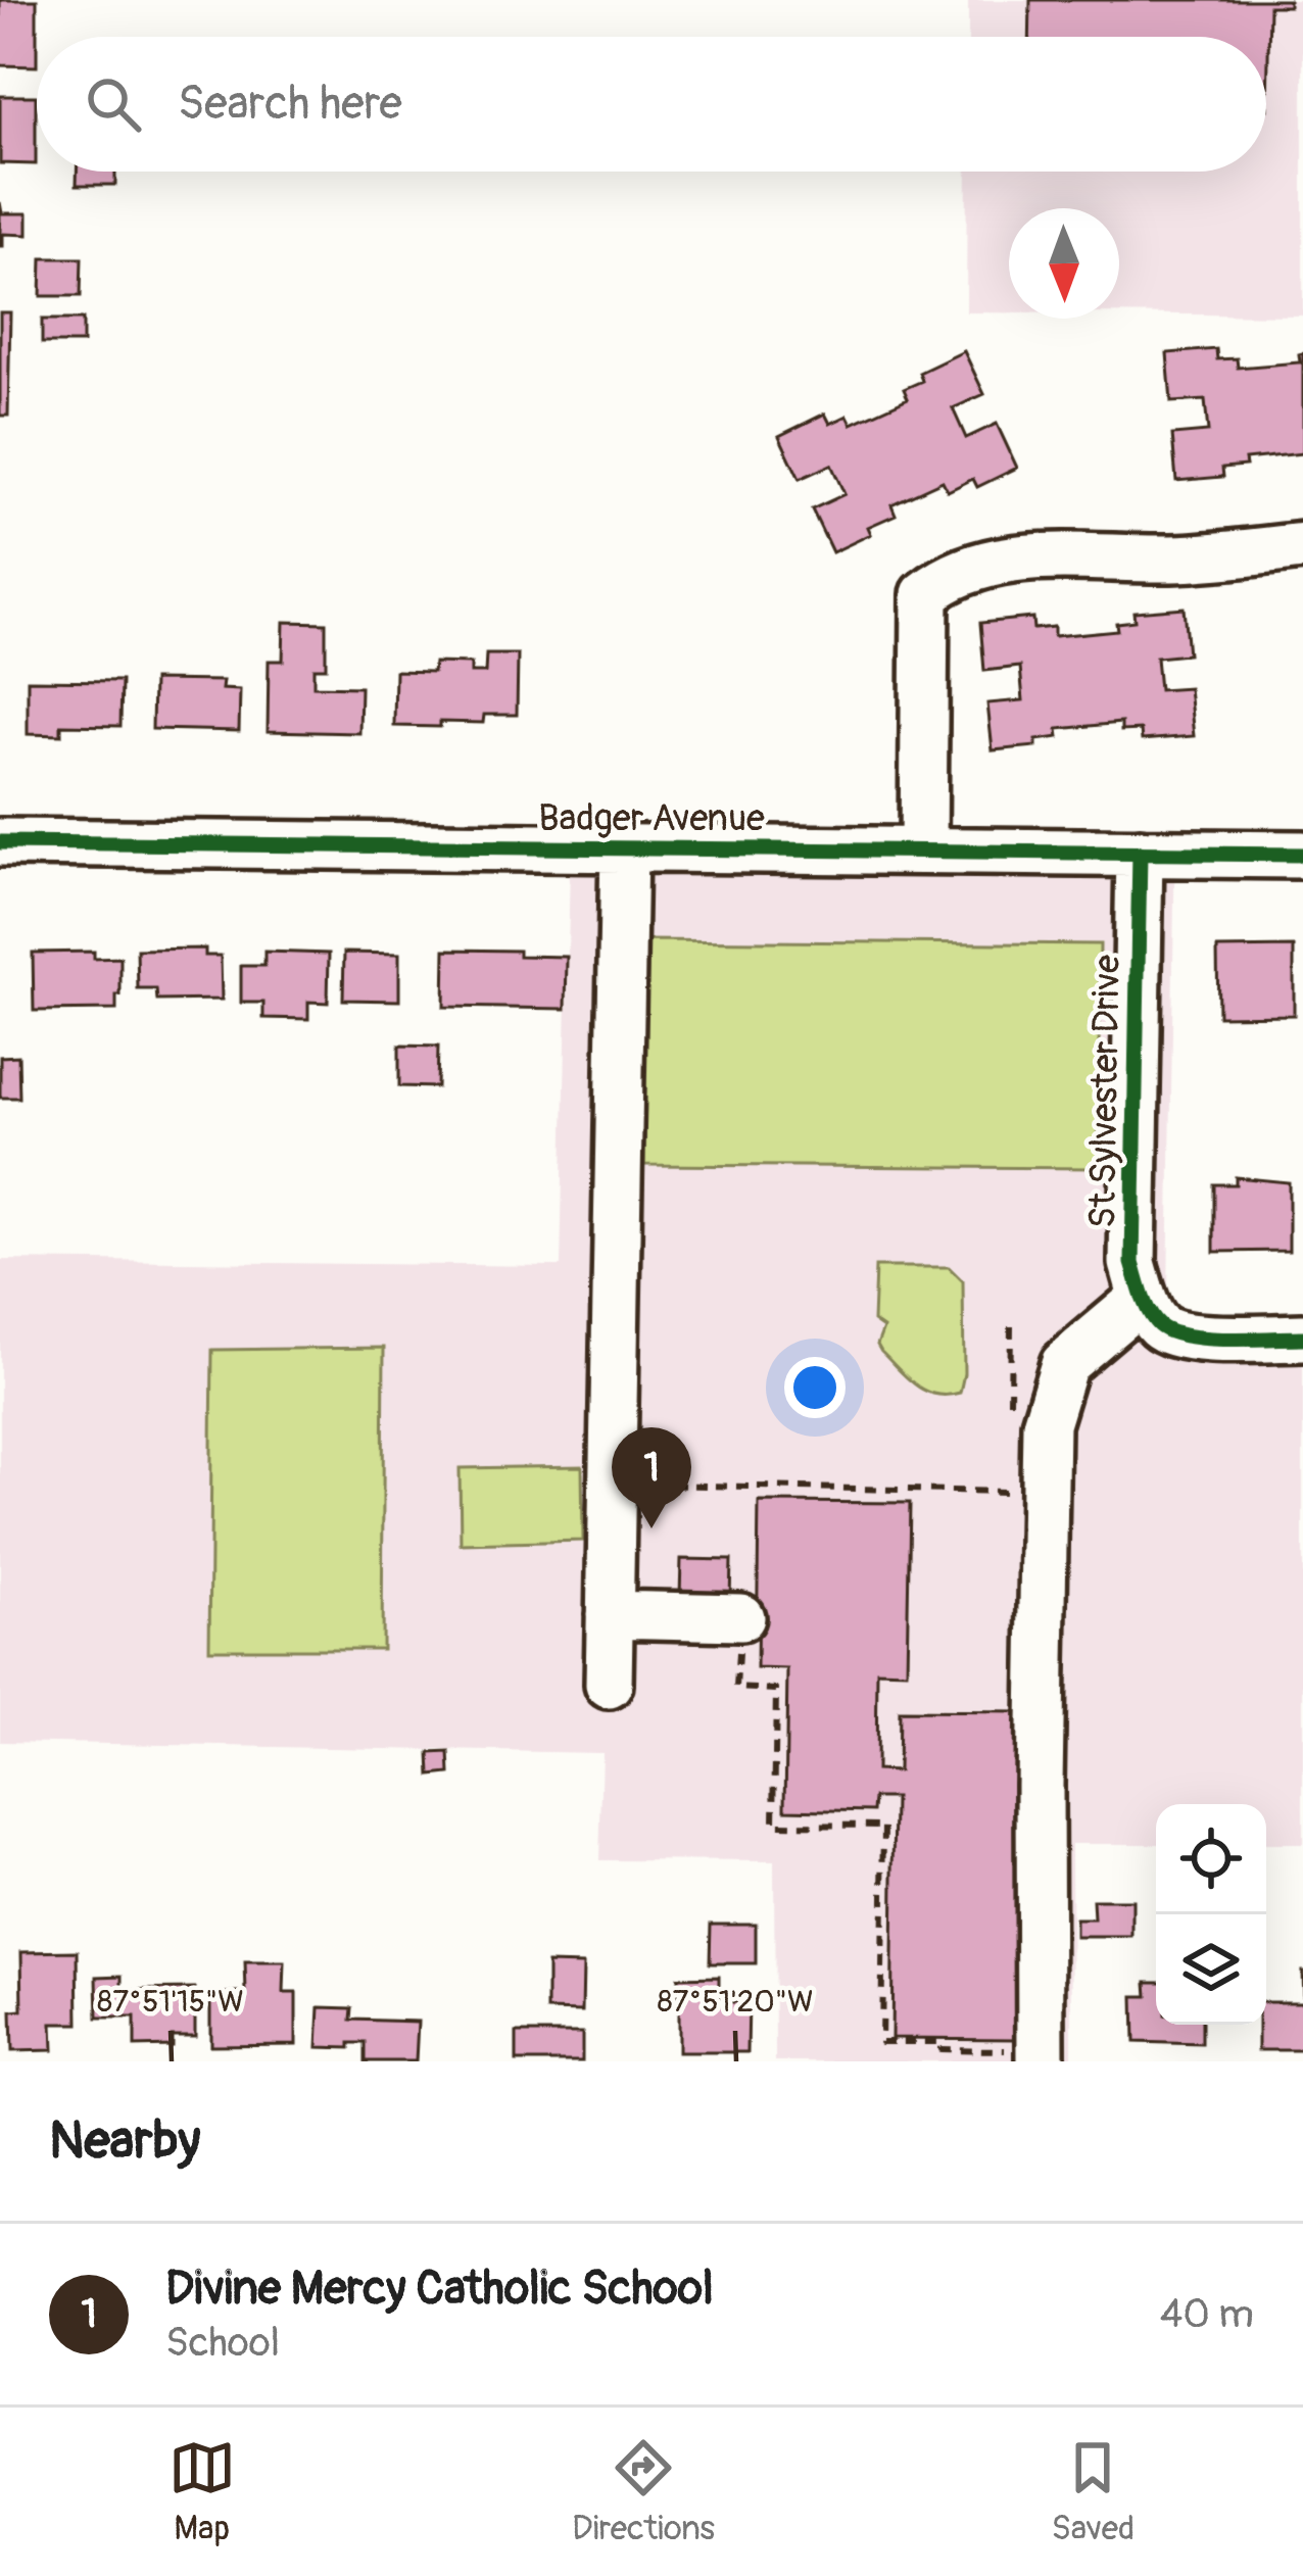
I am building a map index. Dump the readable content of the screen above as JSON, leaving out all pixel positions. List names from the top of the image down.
{
  "streets": {
    "street": ["Badger Avenue", "St Sylvester Drive"]
  },
  "crossings": [
    ["Badger Avenue", "St Sylvester Drive"]
  ],
  "north": "bottom",
  "page": {
    "search": "Search here",
    "pins": "1",
    "heading": "Nearby",
    "list": [
      {
        "mark": "1",
        "name": "Divine Mercy Catholic School",
        "note": "School",
        "value": "40 m"
      }
    ],
    "nav": ["Map", "Directions", "Saved"]
  },
  "coordinates": ["87°51'15\"W", "87°51'20\"W"]
}
